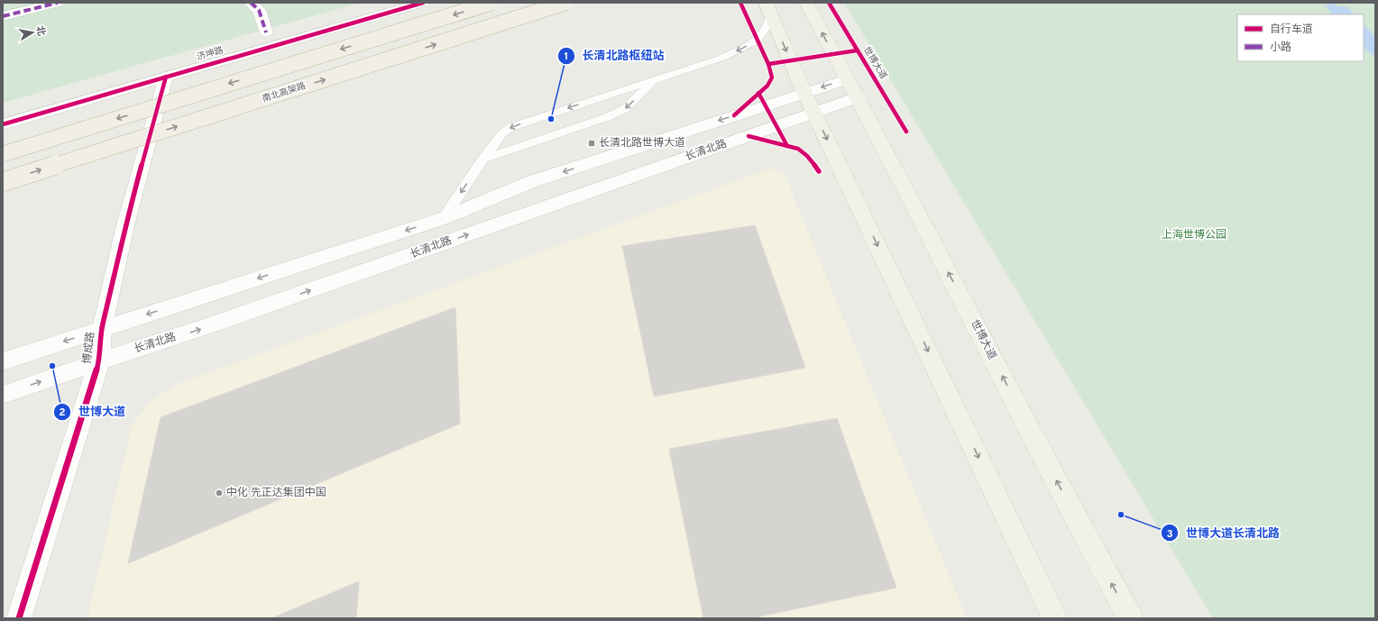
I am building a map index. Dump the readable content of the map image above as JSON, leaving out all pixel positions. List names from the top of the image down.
{
  "streets": {
    "highway": ["南北高架路"],
    "main road": [
      "济坤路",
      "世博大道",
      "长清北路",
      "博成路"
    ]
  },
  "crossings": [
    ["济坤路", "博成路"],
    ["世博大道", "长清北路"],
    ["长清北路", "博成路"]
  ],
  "parks": ["上海世博公园"],
  "places": {
    "other": [
      "长清北路枢纽站",
      "世博大道",
      "中化 先正达集团中国",
      "世博大道长清北路"
    ],
    "transit": ["长清北路世博大道"]
  },
  "legend": ["自行车道", "小路"],
  "north": "right"
}
